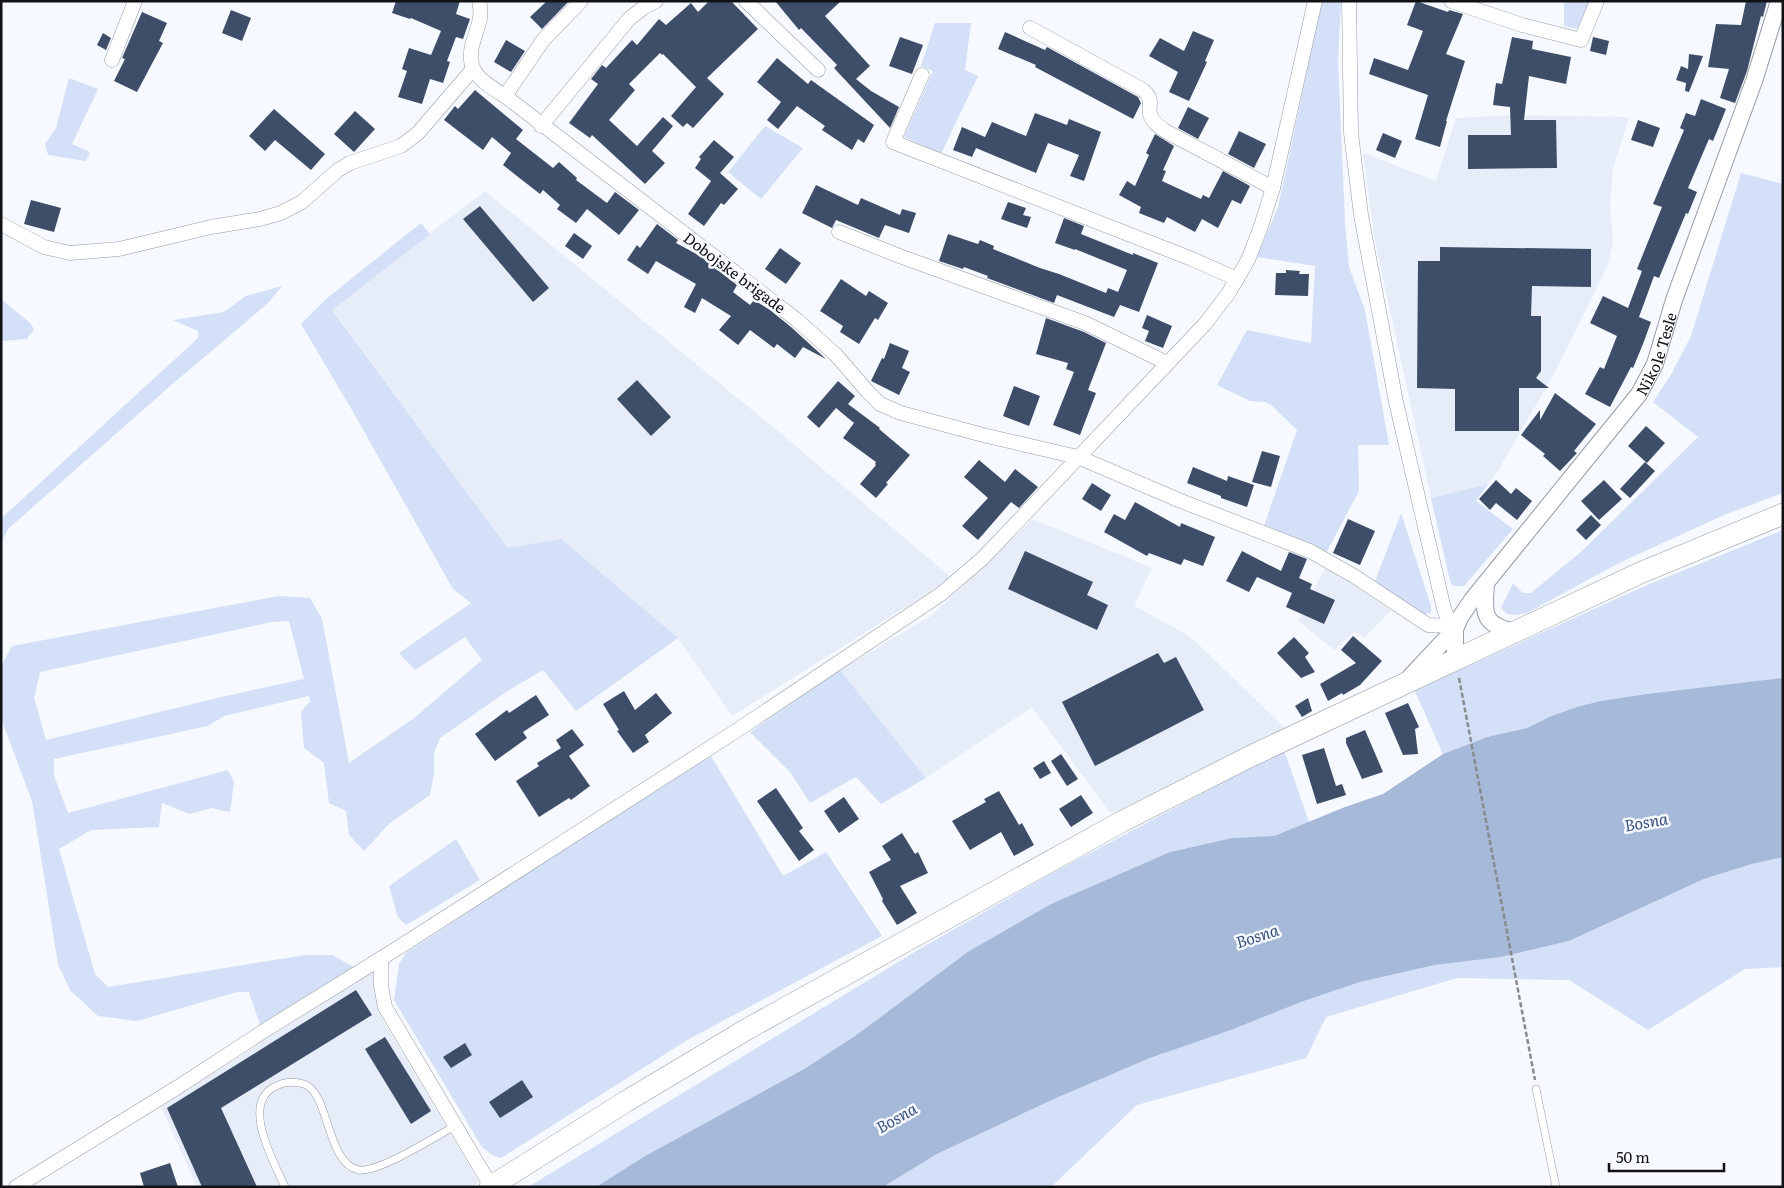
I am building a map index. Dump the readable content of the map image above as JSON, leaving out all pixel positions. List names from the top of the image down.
{
  "streets": {
    "street": ["Dobojske brigade", "Nikole Tesle"]
  },
  "crossings": [
    ["Dobojske brigade", "Nikole Tesle"]
  ],
  "water": ["Bosna"],
  "scale_bar": "50 m"
}
